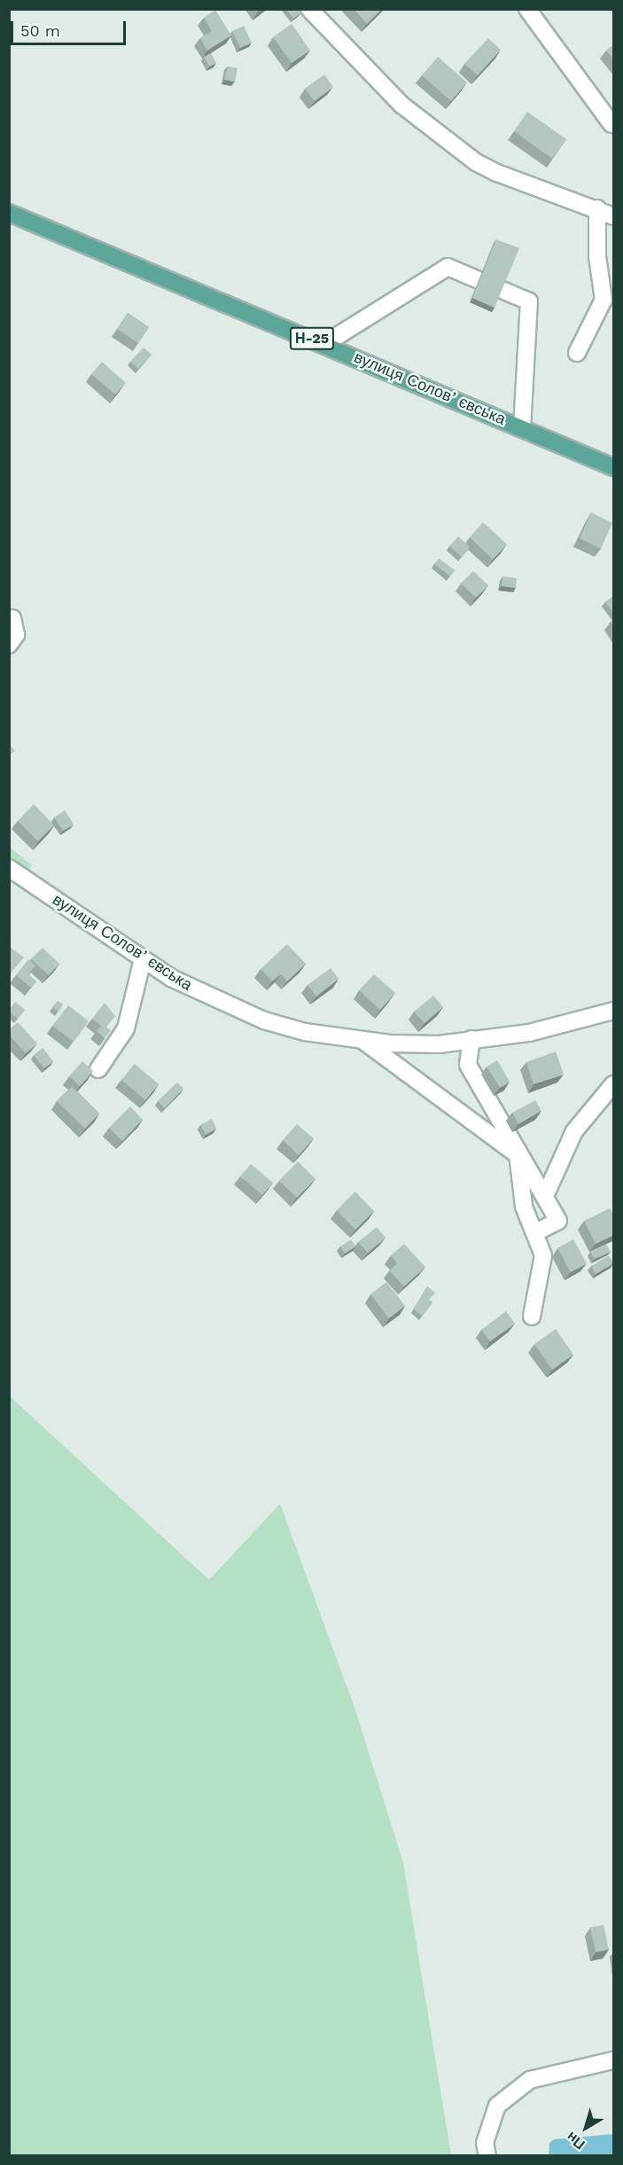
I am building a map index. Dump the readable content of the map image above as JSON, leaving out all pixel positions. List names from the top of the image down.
{
  "streets": {
    "main road": ["Н-25", "вулиця Соловʼєвська"]
  },
  "scale_bar": "50 m",
  "north": "bottom left"
}
